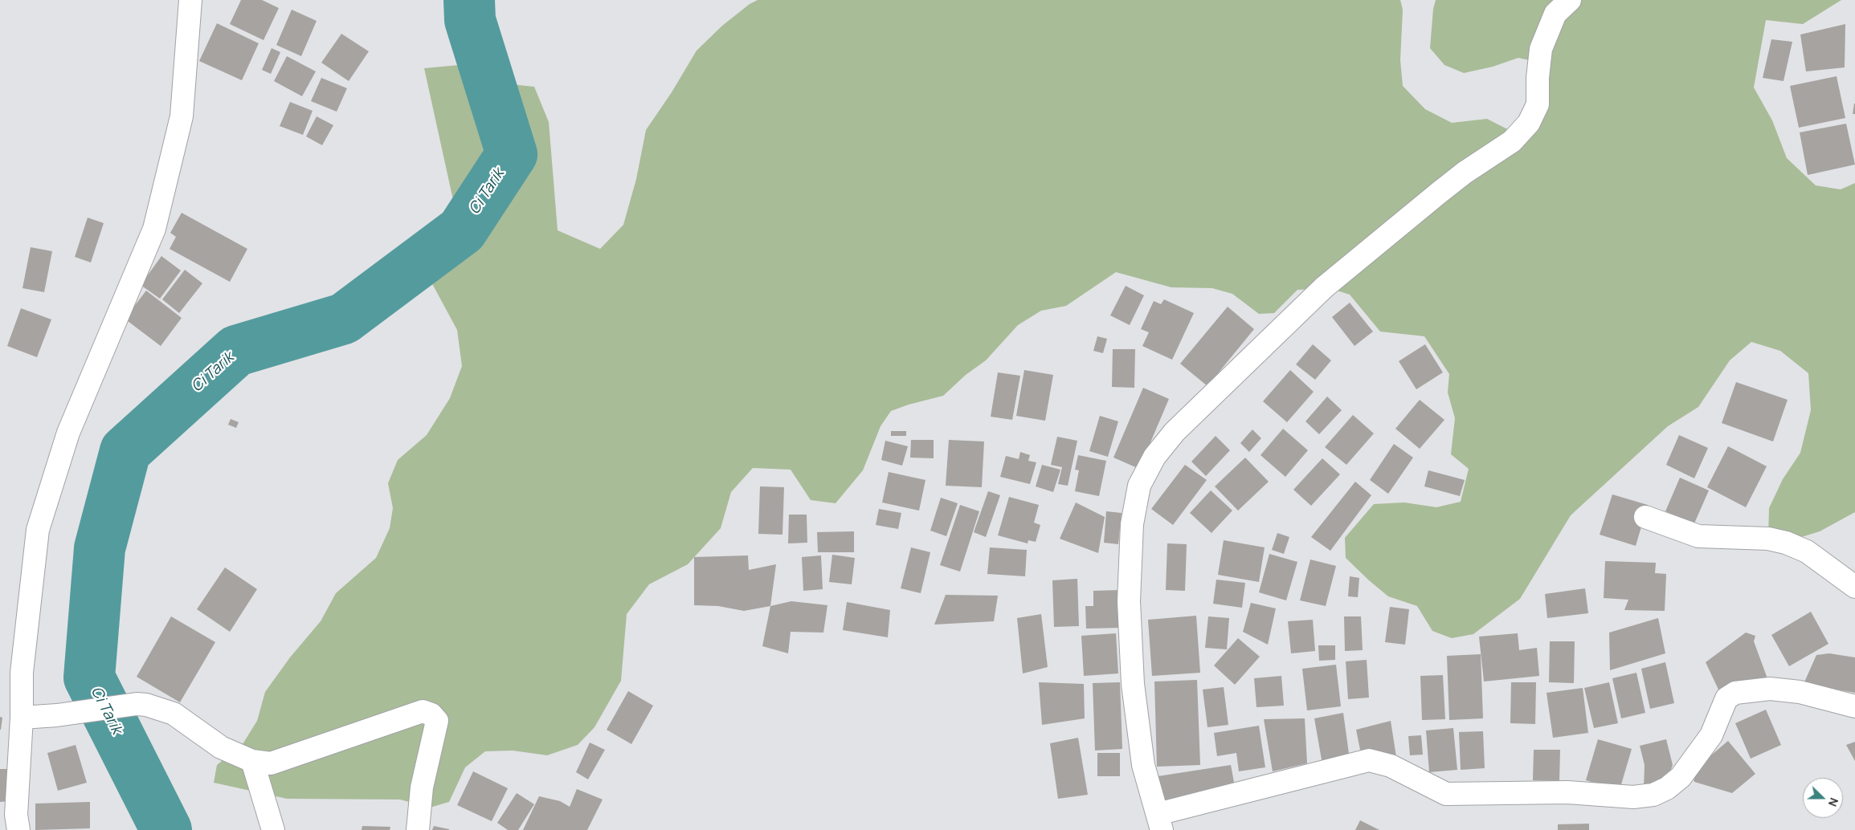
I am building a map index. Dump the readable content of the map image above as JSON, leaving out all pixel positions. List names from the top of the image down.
{
  "water": ["Ci Tarik"],
  "north": "right"
}
